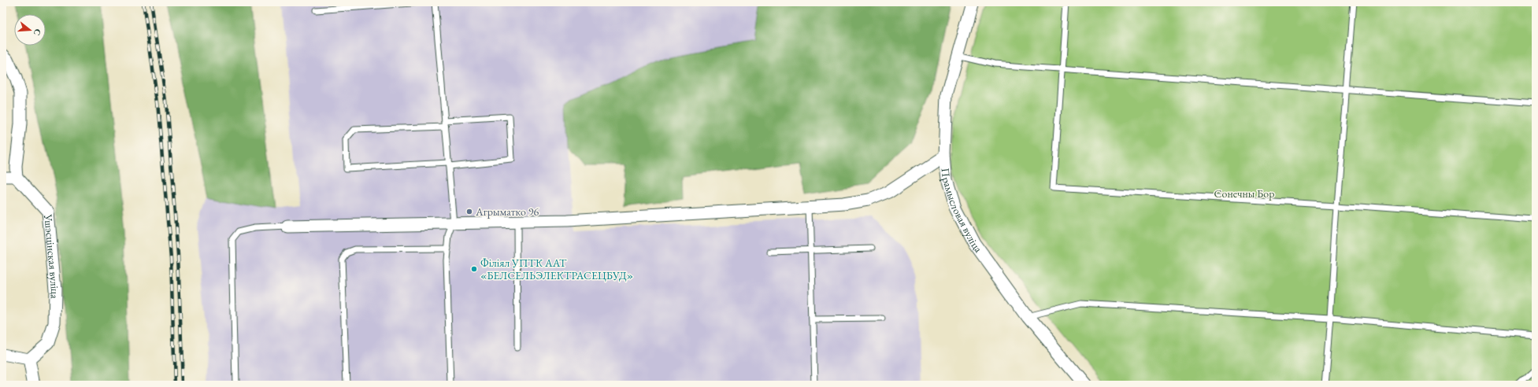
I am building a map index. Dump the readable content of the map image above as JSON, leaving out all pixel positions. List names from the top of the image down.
{
  "streets": {
    "street": ["Прамысловая вуліца", "Ушэсцінская вуліца"]
  },
  "parks": ["Сонечны Бор"],
  "places": ["Агрыматко 96", "Філіял УПТК ААТ «БЕЛСЕЛЬЭЛЕКТРАСЕЦБУД»"],
  "north": "right"
}
